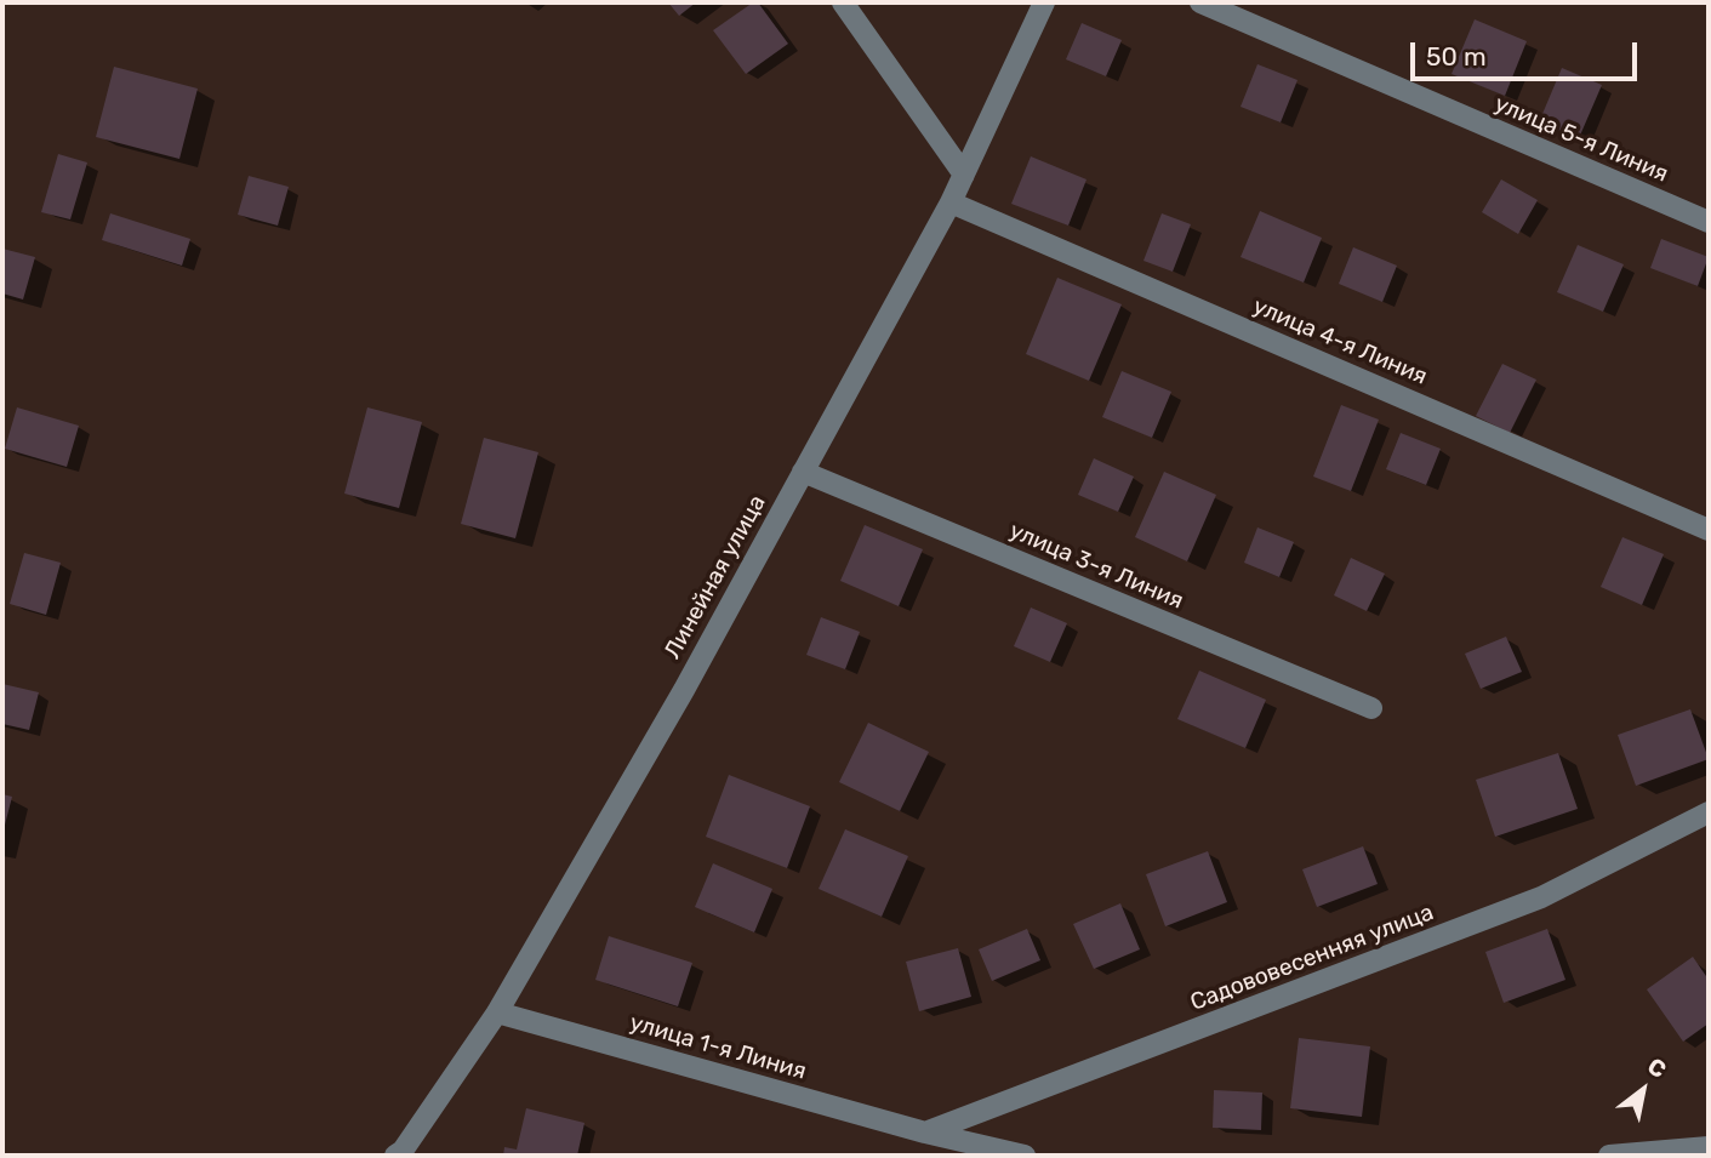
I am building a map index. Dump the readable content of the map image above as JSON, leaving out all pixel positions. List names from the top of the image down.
{
  "streets": {
    "street": [
      "улица 5-я Линия",
      "улица 4-я Линия",
      "улица 3-я Линия",
      "Линейная улица",
      "Садововесенняя улица",
      "улица 1-я Линия"
    ]
  },
  "crossings": [
    ["улица 4-я Линия", "Линейная улица"],
    ["улица 3-я Линия", "Линейная улица"],
    ["Линейная улица", "улица 1-я Линия"],
    ["Садововесенняя улица", "улица 1-я Линия"]
  ],
  "scale_bar": "50 m",
  "north": "top right"
}
